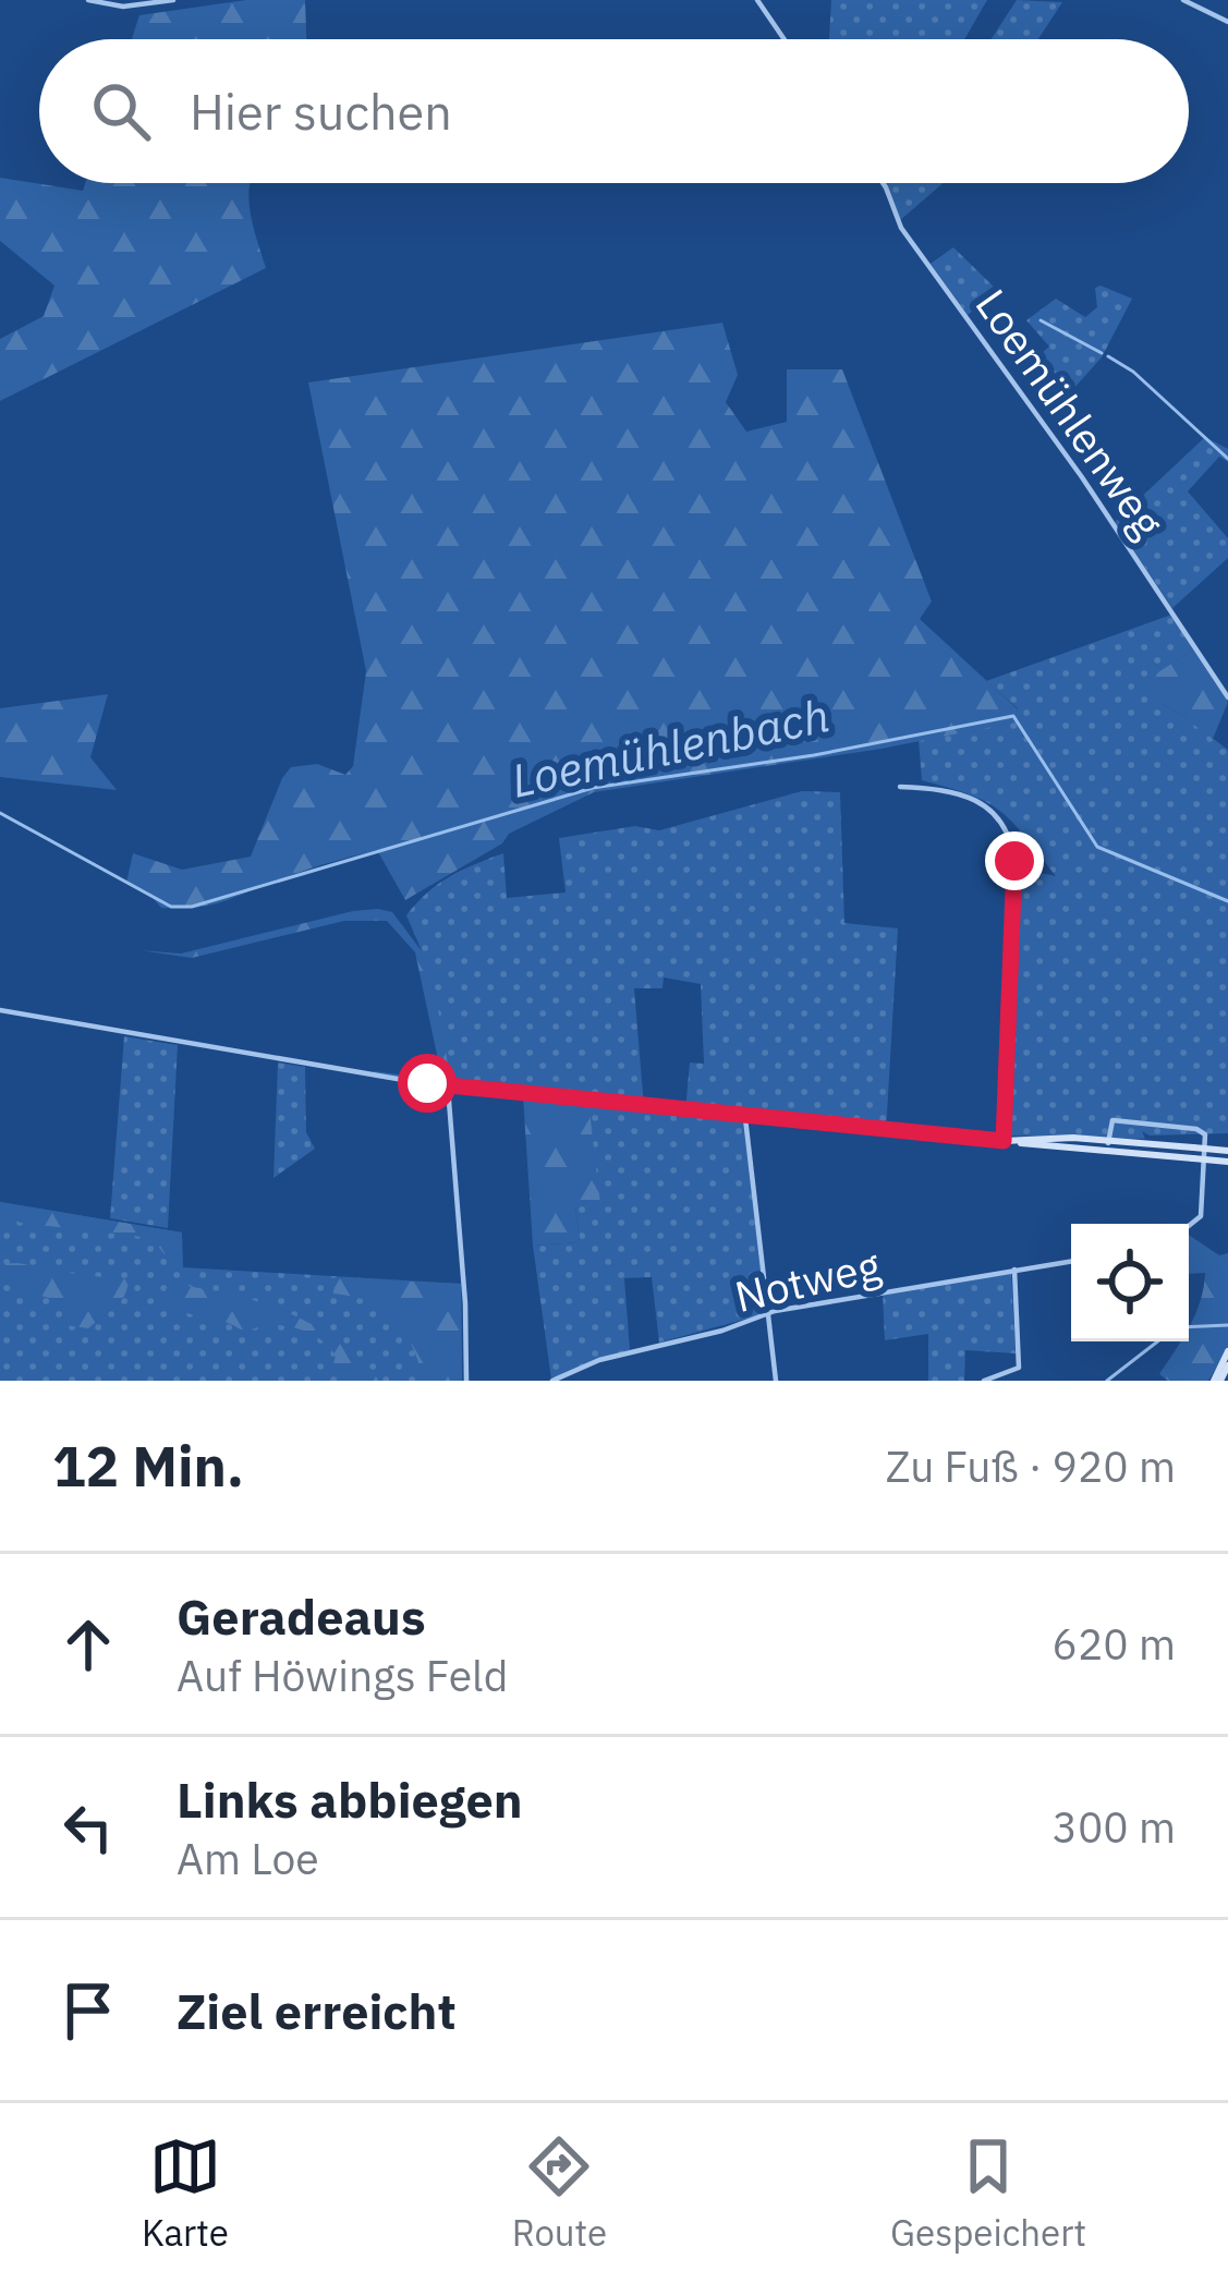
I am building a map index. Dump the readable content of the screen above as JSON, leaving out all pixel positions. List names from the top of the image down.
{
  "streets": {
    "street": ["Loemühlenweg", "Notweg"]
  },
  "water": ["Loemühlenbach"],
  "page": {
    "search": "Hier suchen",
    "heading": ["12 Min.", "Zu Fuß · 920 m"],
    "list": [
      ["Geradeaus", "Auf Höwings Feld", "620 m"],
      ["Links abbiegen", "Am Loe", "300 m"],
      "Ziel erreicht"
    ],
    "nav": ["Karte", "Route", "Gespeichert"]
  }
}
